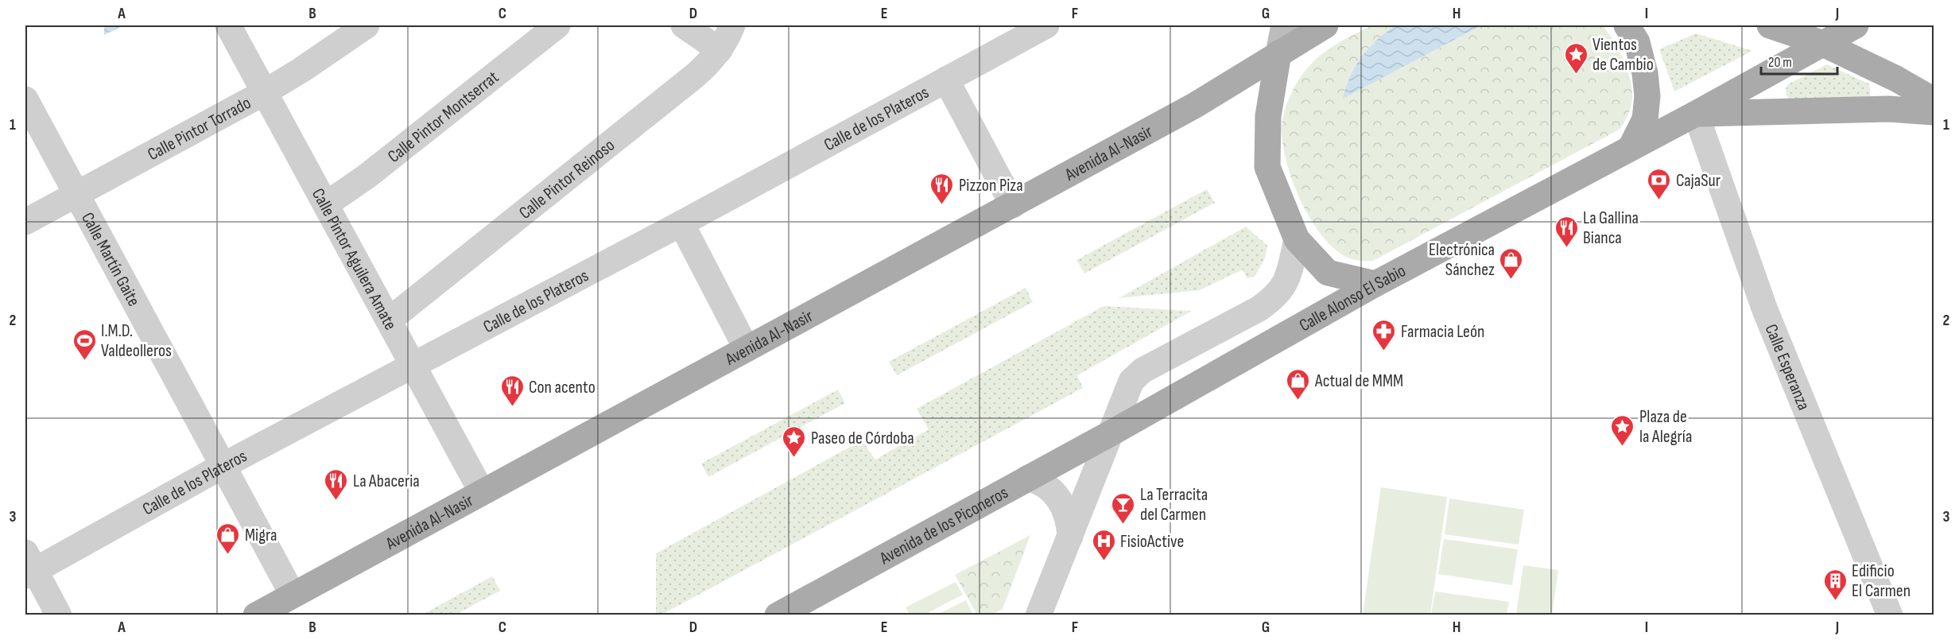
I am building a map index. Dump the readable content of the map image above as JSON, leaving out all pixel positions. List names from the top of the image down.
{
  "streets": {
    "main road": ["Avenida Al-Nasir", "Calle Alonso El Sabio", "Avenida de los Piconeros"],
    "street": [
      "Calle Pintor Montserrat",
      "Calle de los Plateros",
      "Calle Pintor Torrado",
      "Calle Pintor Reinoso",
      "Calle Pintor Aguilera Amate",
      "Calle Martín Gaite",
      "Calle Esperanza"
    ]
  },
  "crossings": [
    ["Calle Pintor Montserrat", "Calle Pintor Aguilera Amate"],
    ["Calle de los Plateros", "Calle Pintor Aguilera Amate"],
    ["Calle de los Plateros", "Calle Martín Gaite"],
    ["Calle Pintor Torrado", "Calle Pintor Aguilera Amate"],
    ["Calle Pintor Torrado", "Calle Martín Gaite"],
    ["Avenida Al-Nasir", "Calle Pintor Aguilera Amate"],
    ["Avenida Al-Nasir", "Calle Martín Gaite"],
    ["Calle Pintor Reinoso", "Calle Pintor Aguilera Amate"],
    ["Calle Alonso El Sabio", "Calle Esperanza"],
    ["Calle Alonso El Sabio", "Avenida de los Piconeros"]
  ],
  "places": {
    "place": ["Vientos de Cambio", "Plaza de la Alegría", "Paseo de Córdoba"],
    "bank": ["CajaSur"],
    "restaurant": [
      "Pizzon Piza",
      "La Gallina Bianca",
      "Con acento",
      "La Abaceria"
    ],
    "shop": ["Electrónica Sánchez", "Actual de MMM", "Migra"],
    "pharmacy": ["Farmacia León"],
    "sports": ["I.M.D. Valdeolleros"],
    "bar": ["La Terracita del Carmen"],
    "hospital": ["FisioActive"],
    "building": ["Edificio El Carmen"]
  },
  "scale_bar": "20 m",
  "grid": {
    "columns": [
      "A",
      "B",
      "C",
      "D",
      "E",
      "F",
      "G",
      "H",
      "I",
      "J"
    ],
    "rows": ["1", "2", "3"]
  }
}
